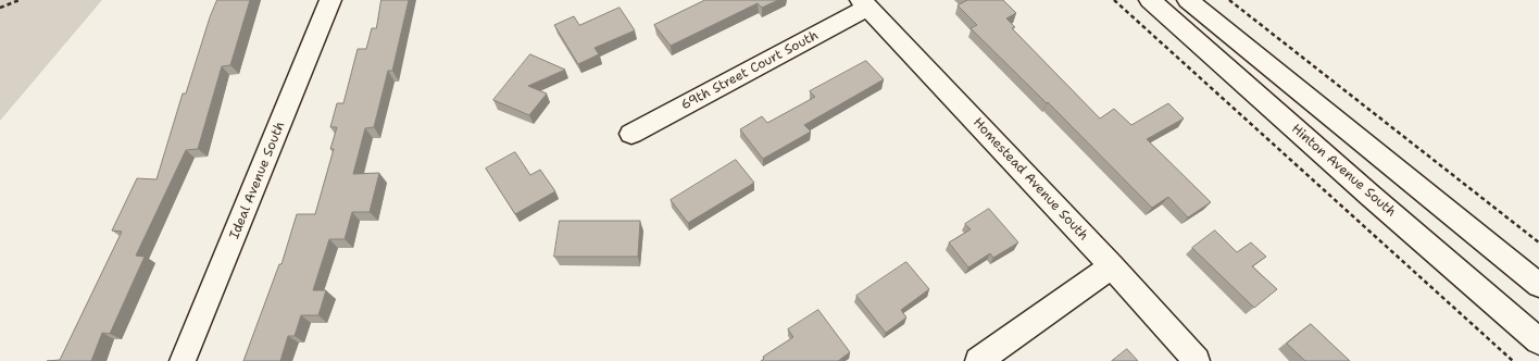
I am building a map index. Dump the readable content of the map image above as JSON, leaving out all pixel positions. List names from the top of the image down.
{
  "streets": {
    "street": [
      "69th Street Court South",
      "Hinton Avenue South",
      "Homestead Avenue South",
      "Ideal Avenue South"
    ]
  },
  "crossings": [
    ["69th Street Court South", "Homestead Avenue South"]
  ]
}
